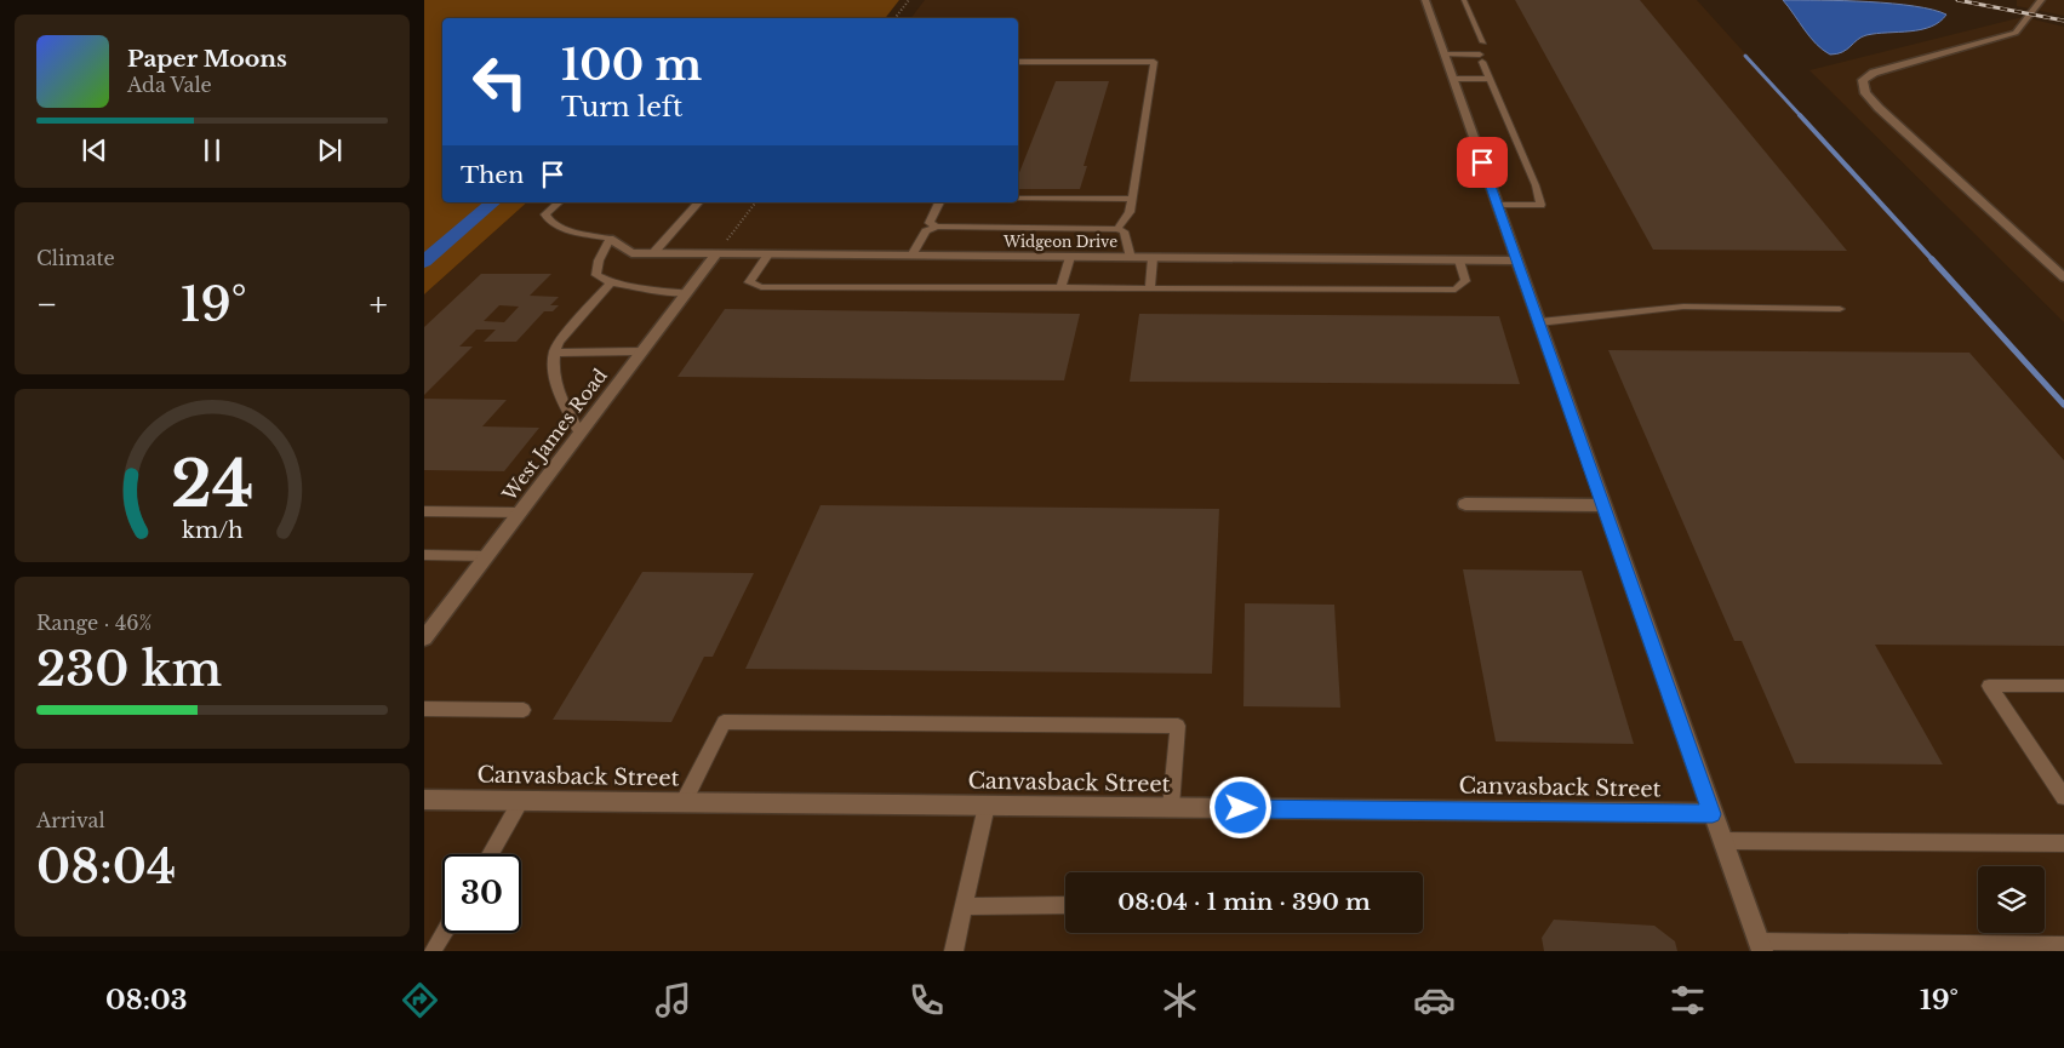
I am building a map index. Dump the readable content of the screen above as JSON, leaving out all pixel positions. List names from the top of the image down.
{
  "streets": {
    "street": ["Widgeon Drive", "West James Road", "Canvasback Street"]
  },
  "crossings": [
    ["Widgeon Drive", "West James Road"]
  ],
  "page": {
    "turn": ["100 m", "Turn left"],
    "song": ["Paper Moons", "Ada Vale"],
    "then": "Then",
    "tile": [
      "Climate",
      ["Range · 46%", "230 km"],
      ["Arrival", "08:04"]
    ],
    "heat": ["−", "19°", "+"],
    "limit": "30",
    "trip": "08:04 · 1 min · 390 m",
    "tabs": ["08:03", "19°"],
    "gauge": ["24", "km/h"]
  }
}
